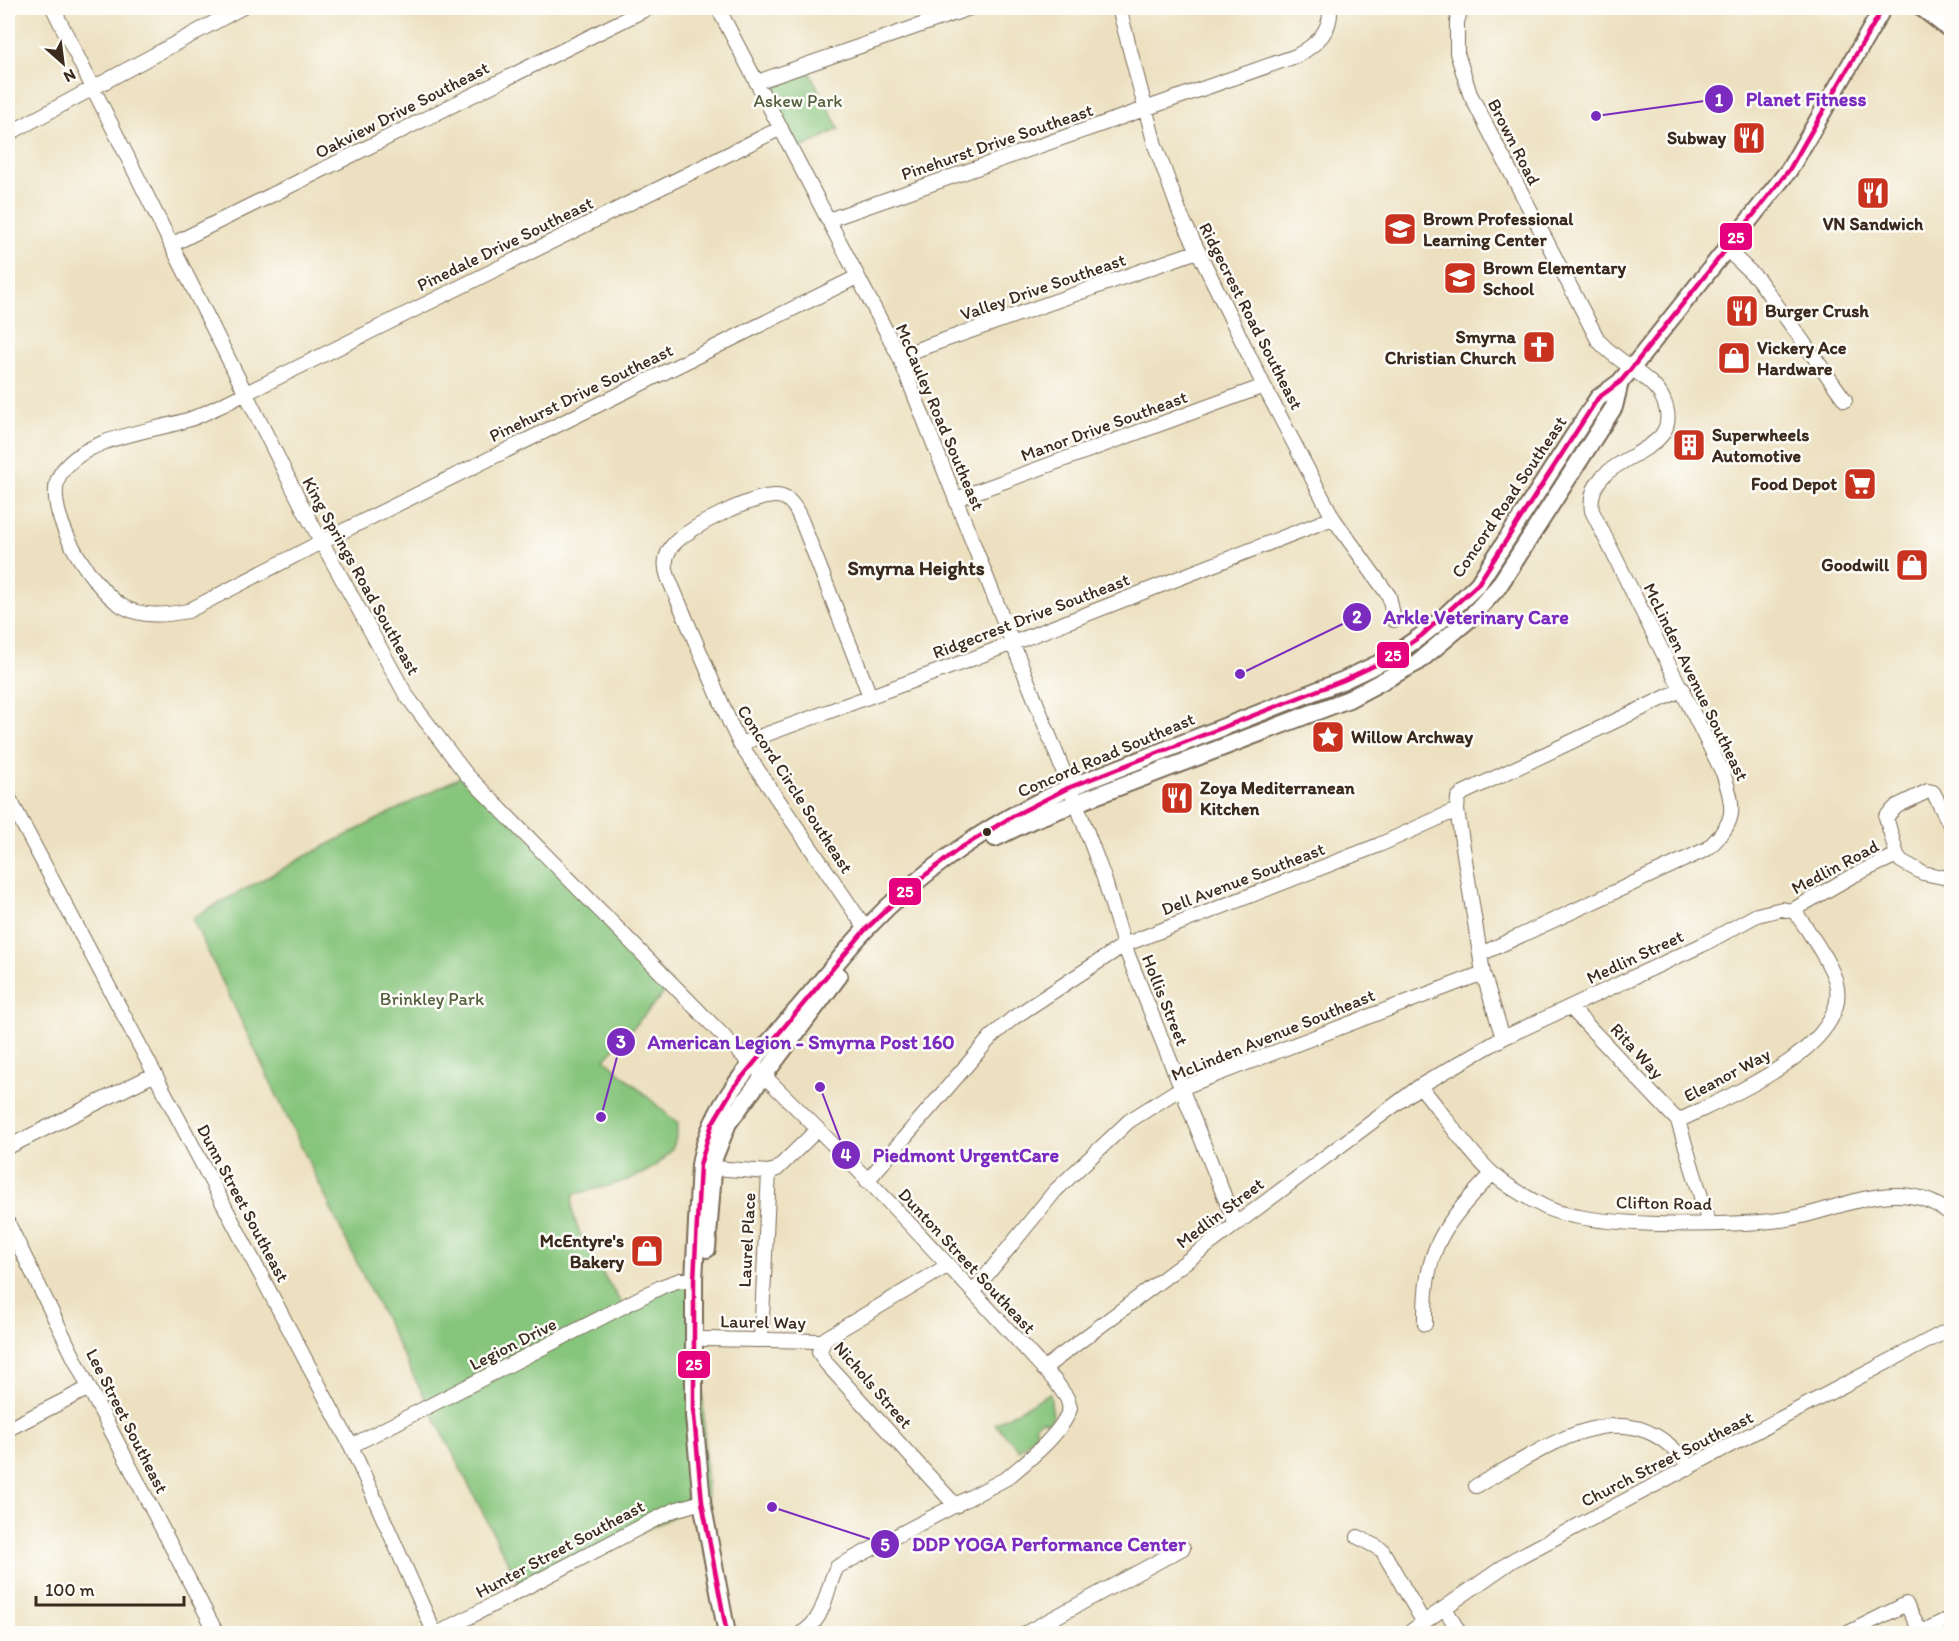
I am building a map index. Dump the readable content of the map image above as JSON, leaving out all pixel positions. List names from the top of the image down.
{
  "streets": {
    "main road": ["Concord Road Southeast"],
    "street": [
      "Oakview Drive Southeast",
      "Pinehurst Drive Southeast",
      "Brown Road",
      "Pinedale Drive Southeast",
      "Valley Drive Southeast",
      "Ridgecrest Road Southeast",
      "McCauley Road Southeast",
      "Manor Drive Southeast",
      "King Springs Road Southeast",
      "Ridgecrest Drive Southeast",
      "McLinden Avenue Southeast",
      "Concord Circle Southeast",
      "Medlin Road",
      "Dell Avenue Southeast",
      "Medlin Street",
      "Hollis Street",
      "Rita Way",
      "Eleanor Way",
      "Dunn Street Southeast",
      "Clifton Road",
      "Laurel Place",
      "Dunton Street Southeast",
      "Laurel Way",
      "Legion Drive",
      "Nichols Street",
      "Lee Street Southeast",
      "Church Street Southeast",
      "Hunter Street Southeast"
    ]
  },
  "crossings": [
    ["Oakview Drive Southeast", "King Springs Road Southeast"],
    ["Pinehurst Drive Southeast", "Pinedale Drive Southeast"],
    ["Pinehurst Drive Southeast", "Ridgecrest Road Southeast"],
    ["Pinehurst Drive Southeast", "McCauley Road Southeast"],
    ["Pinehurst Drive Southeast", "King Springs Road Southeast"],
    ["Brown Road", "Concord Road Southeast"],
    ["Brown Road", "McLinden Avenue Southeast"],
    ["Pinedale Drive Southeast", "McCauley Road Southeast"],
    ["Pinedale Drive Southeast", "King Springs Road Southeast"],
    ["Valley Drive Southeast", "Ridgecrest Road Southeast"],
    ["Valley Drive Southeast", "McCauley Road Southeast"],
    ["Ridgecrest Road Southeast", "Manor Drive Southeast"],
    ["Ridgecrest Road Southeast", "Ridgecrest Drive Southeast"],
    ["McCauley Road Southeast", "Manor Drive Southeast"],
    ["McCauley Road Southeast", "Concord Road Southeast"],
    ["McCauley Road Southeast", "Ridgecrest Drive Southeast"],
    ["McCauley Road Southeast", "Hollis Street"],
    ["Concord Road Southeast", "King Springs Road Southeast"],
    ["Concord Road Southeast", "McLinden Avenue Southeast"],
    ["Concord Road Southeast", "Concord Circle Southeast"],
    ["Concord Road Southeast", "Hollis Street"],
    ["Concord Road Southeast", "Dunton Street Southeast"],
    ["Concord Road Southeast", "Laurel Way"],
    ["Concord Road Southeast", "Legion Drive"],
    ["Concord Road Southeast", "Hunter Street Southeast"],
    ["King Springs Road Southeast", "Dunton Street Southeast"],
    ["Ridgecrest Drive Southeast", "Concord Circle Southeast"],
    ["McLinden Avenue Southeast", "Dell Avenue Southeast"],
    ["McLinden Avenue Southeast", "Hollis Street"],
    ["McLinden Avenue Southeast", "Dunton Street Southeast"],
    ["Medlin Road", "Medlin Street"],
    ["Medlin Road", "Eleanor Way"],
    ["Dell Avenue Southeast", "Hollis Street"],
    ["Dell Avenue Southeast", "Dunton Street Southeast"],
    ["Medlin Street", "Hollis Street"],
    ["Medlin Street", "Rita Way"],
    ["Medlin Street", "Eleanor Way"],
    ["Medlin Street", "Clifton Road"],
    ["Medlin Street", "Dunton Street Southeast"],
    ["Rita Way", "Eleanor Way"],
    ["Rita Way", "Clifton Road"],
    ["Dunn Street Southeast", "Legion Drive"],
    ["Dunn Street Southeast", "Hunter Street Southeast"],
    ["Laurel Place", "Dunton Street Southeast"],
    ["Laurel Place", "Laurel Way"],
    ["Dunton Street Southeast", "Nichols Street"],
    ["Laurel Way", "Nichols Street"]
  ],
  "districts": ["Smyrna Heights"],
  "parks": ["Askew Park", "Brinkley Park"],
  "places": {
    "other": [
      "Planet Fitness",
      "Arkle Veterinary Care",
      "Piedmont UrgentCare",
      "American Legion - Smyrna Post 160",
      "DDP YOGA Performance Center"
    ],
    "restaurant": [
      "Subway",
      "VN Sandwich",
      "Burger Crush",
      "Zoya Mediterranean Kitchen"
    ],
    "school or university": ["Brown Professional Learning Center", "Brown Elementary School"],
    "church": ["Smyrna Christian Church"],
    "shop": ["Vickery Ace Hardware", "Goodwill", "McEntyre's Bakery"],
    "building": ["Superwheels Automotive"],
    "supermarket": ["Food Depot"],
    "place": ["Willow Archway"]
  },
  "lines": ["transit line 25"],
  "scale_bar": "100 m",
  "north": "bottom right"
}
